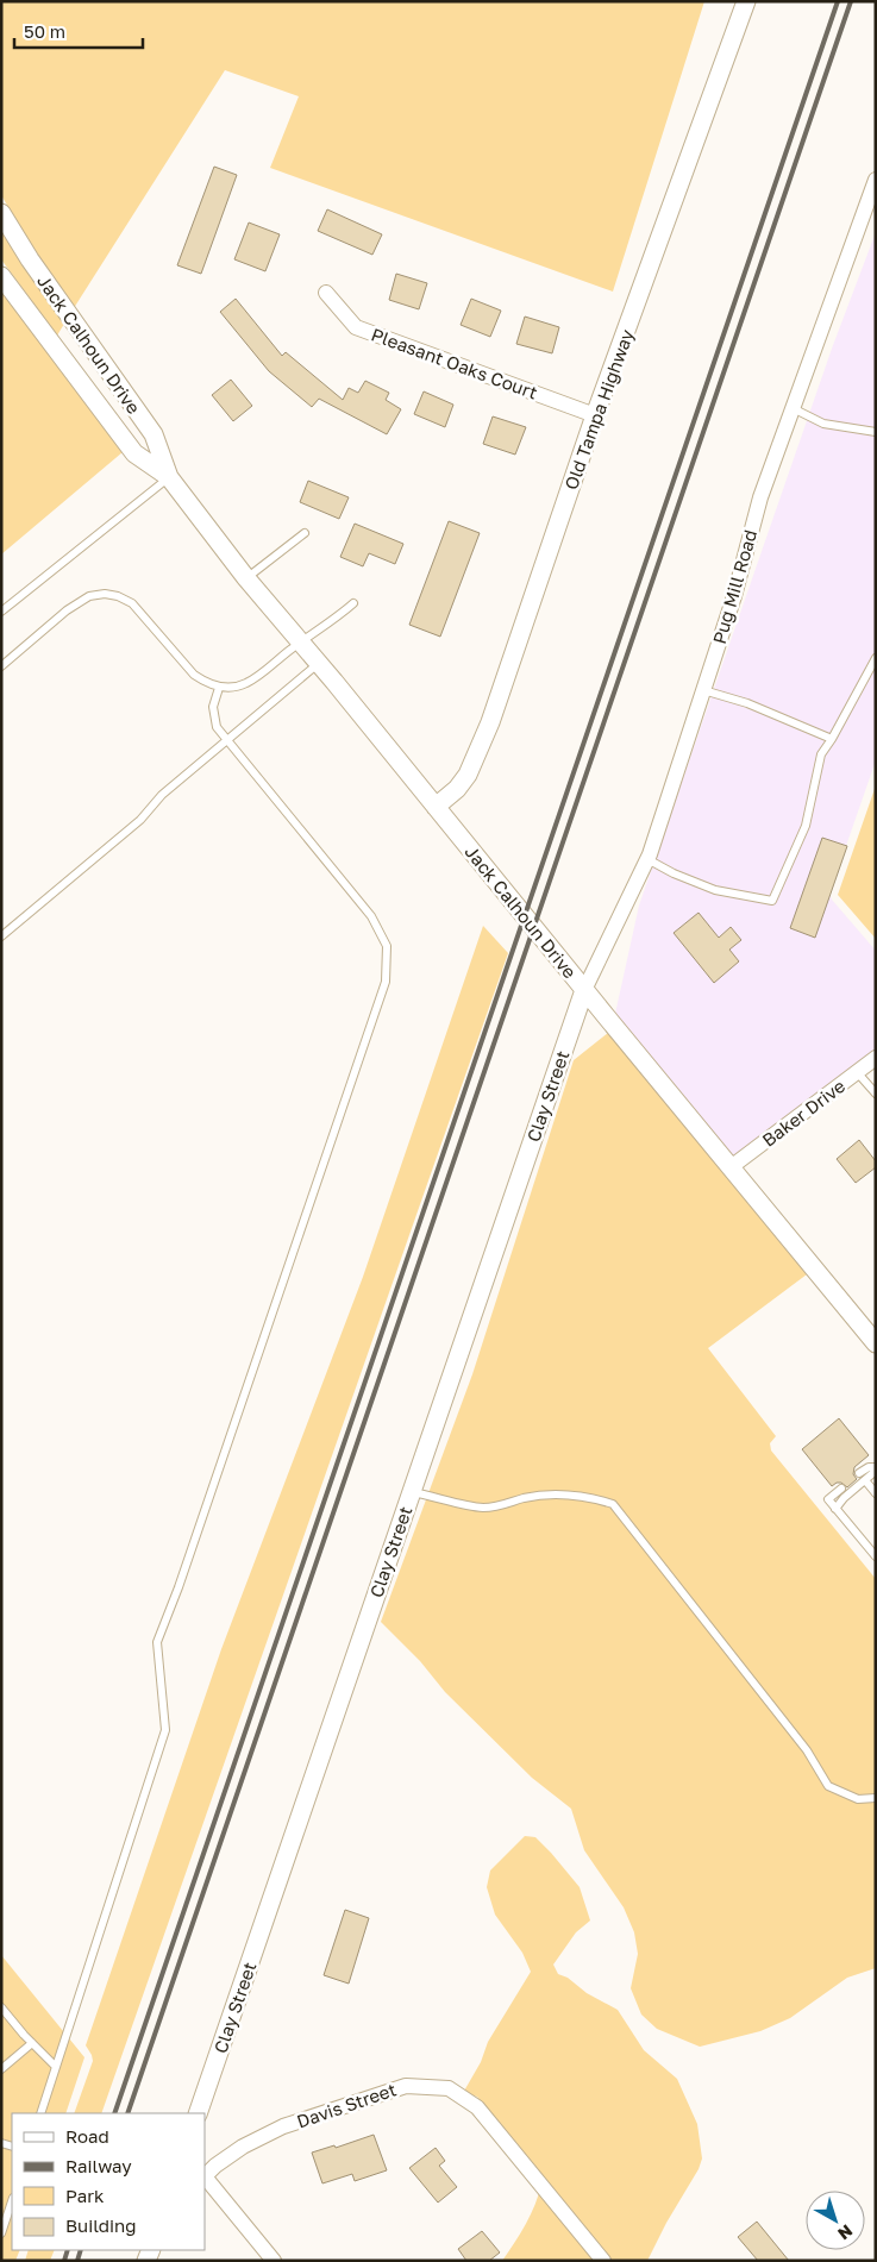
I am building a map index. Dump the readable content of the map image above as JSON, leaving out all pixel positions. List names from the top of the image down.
{
  "streets": {
    "street": [
      "Jack Calhoun Drive",
      "Pleasant Oaks Court",
      "Old Tampa Highway",
      "Pug Mill Road",
      "Clay Street",
      "Baker Drive",
      "Davis Street"
    ]
  },
  "crossings": [
    ["Jack Calhoun Drive", "Old Tampa Highway"],
    ["Jack Calhoun Drive", "Pug Mill Road"],
    ["Jack Calhoun Drive", "Clay Street"],
    ["Jack Calhoun Drive", "Baker Drive"],
    ["Pleasant Oaks Court", "Old Tampa Highway"],
    ["Pug Mill Road", "Clay Street"]
  ],
  "legend": [
    "Road",
    "Railway",
    "Park",
    "Building"
  ],
  "scale_bar": "50 m",
  "north": "bottom right"
}
